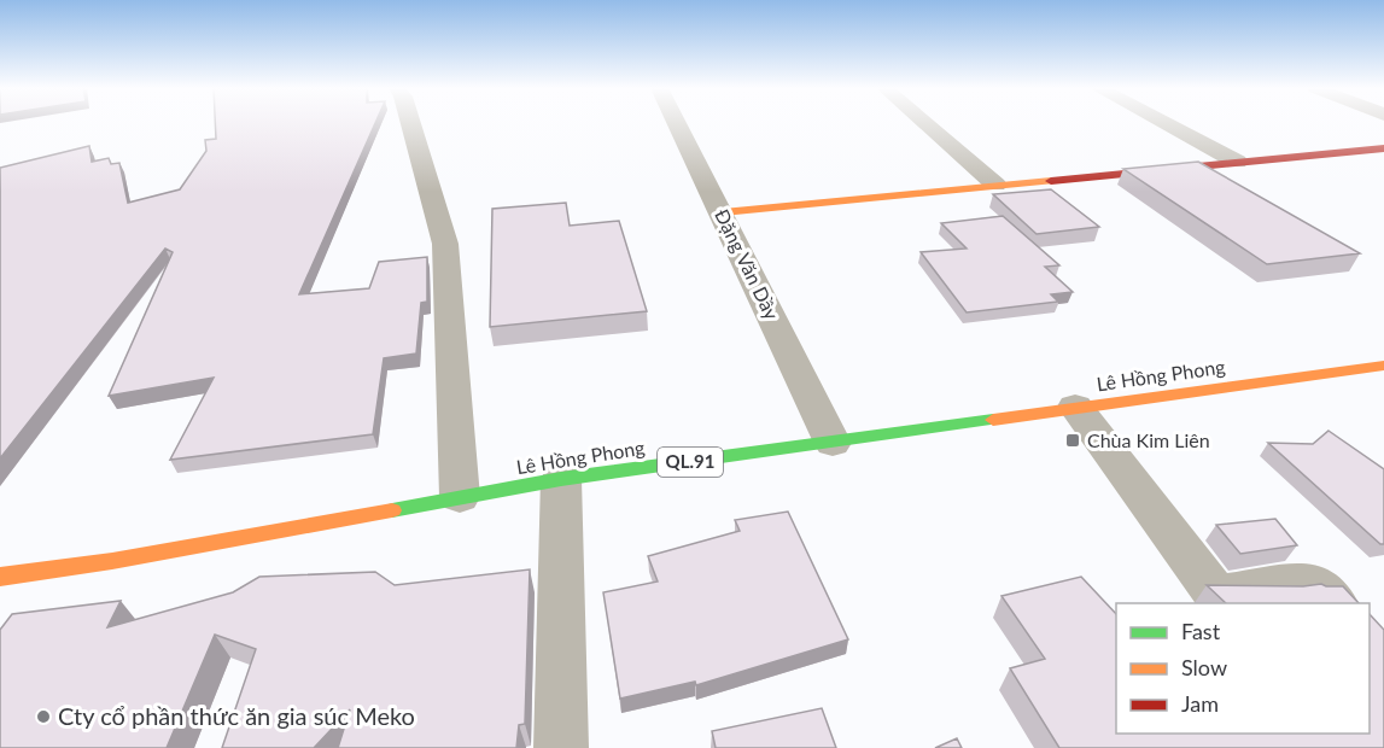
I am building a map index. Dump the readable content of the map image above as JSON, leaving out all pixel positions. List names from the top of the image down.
{
  "streets": {
    "main road": ["Lê Hồng Phong", "QL.91"],
    "street": ["Đặng Văn Dầy"]
  },
  "crossings": [
    ["Đặng Văn Dầy", "Lê Hồng Phong"]
  ],
  "places": {
    "transit": ["Chùa Kim Liên"],
    "other": ["Cty cổ phần thức ăn gia súc Meko"]
  },
  "legend": ["Fast", "Slow", "Jam"]
}
